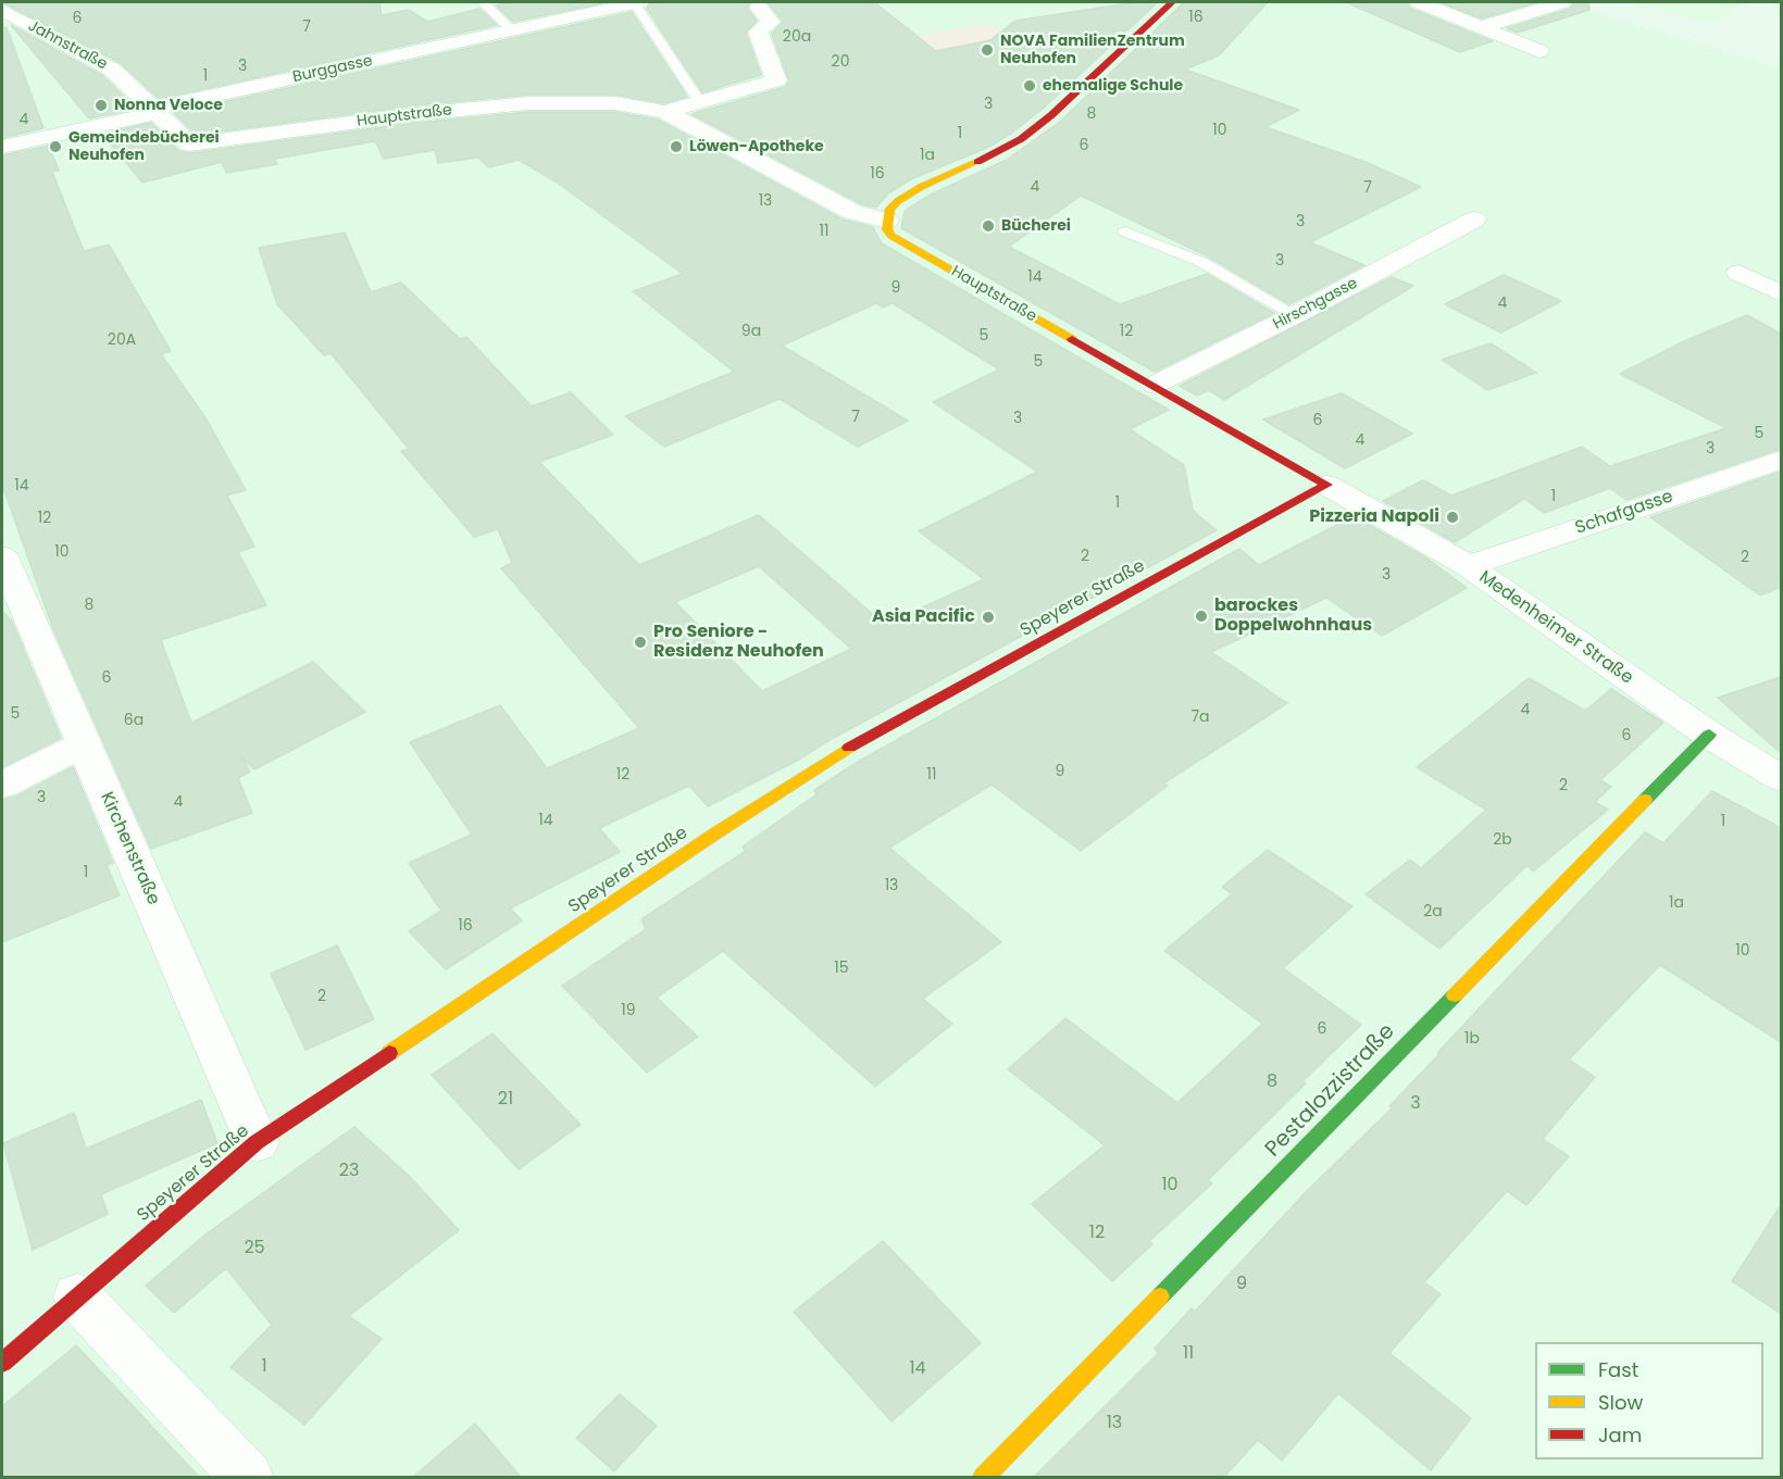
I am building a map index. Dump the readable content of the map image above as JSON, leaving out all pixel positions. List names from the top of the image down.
{
  "streets": {
    "main road": ["Hauptstraße", "Speyerer Straße", "Pestalozzistraße"],
    "street": [
      "Jahnstraße",
      "Burggasse",
      "Hirschgasse",
      "Schafgasse",
      "Medenheimer Straße",
      "Kirchenstraße"
    ]
  },
  "crossings": [
    ["Jahnstraße", "Burggasse"],
    ["Jahnstraße", "Hauptstraße"],
    ["Burggasse", "Hauptstraße"],
    ["Hauptstraße", "Hirschgasse"],
    ["Hauptstraße", "Speyerer Straße"],
    ["Hauptstraße", "Medenheimer Straße"],
    ["Schafgasse", "Medenheimer Straße"],
    ["Speyerer Straße", "Medenheimer Straße"],
    ["Speyerer Straße", "Kirchenstraße"],
    ["Medenheimer Straße", "Pestalozzistraße"]
  ],
  "places": [
    "NOVA FamilienZentrum Neuhofen",
    "ehemalige Schule",
    "Nonna Veloce",
    "Gemeindebücherei Neuhofen",
    "Löwen-Apotheke",
    "Bücherei",
    "Pizzeria Napoli",
    "barockes Doppelwohnhaus",
    "Asia Pacific",
    "Pro Seniore - Residenz Neuhofen"
  ],
  "house_numbers": [
    "16",
    "6",
    "7",
    "20a",
    "20",
    "3",
    "1",
    "3",
    "8",
    "4",
    "10",
    "1",
    "6",
    "1a",
    "16",
    "4",
    "7",
    "13",
    "3",
    "11",
    "3",
    "14",
    "9",
    "4",
    "9a",
    "12",
    "5",
    "20A",
    "5",
    "7",
    "3",
    "6",
    "5",
    "4",
    "3",
    "14",
    "1",
    "1",
    "12",
    "10",
    "2",
    "2",
    "3",
    "8",
    "6",
    "4",
    "5",
    "7a",
    "6a",
    "6",
    "9",
    "12",
    "11",
    "2",
    "3",
    "4",
    "14",
    "1",
    "2b",
    "1",
    "13",
    "1a",
    "2a",
    "16",
    "10",
    "15",
    "2",
    "19",
    "6",
    "1b",
    "8",
    "21",
    "3",
    "23",
    "10",
    "12",
    "25",
    "9",
    "11",
    "1",
    "14",
    "13"
  ],
  "legend": ["Fast", "Slow", "Jam"]
}
